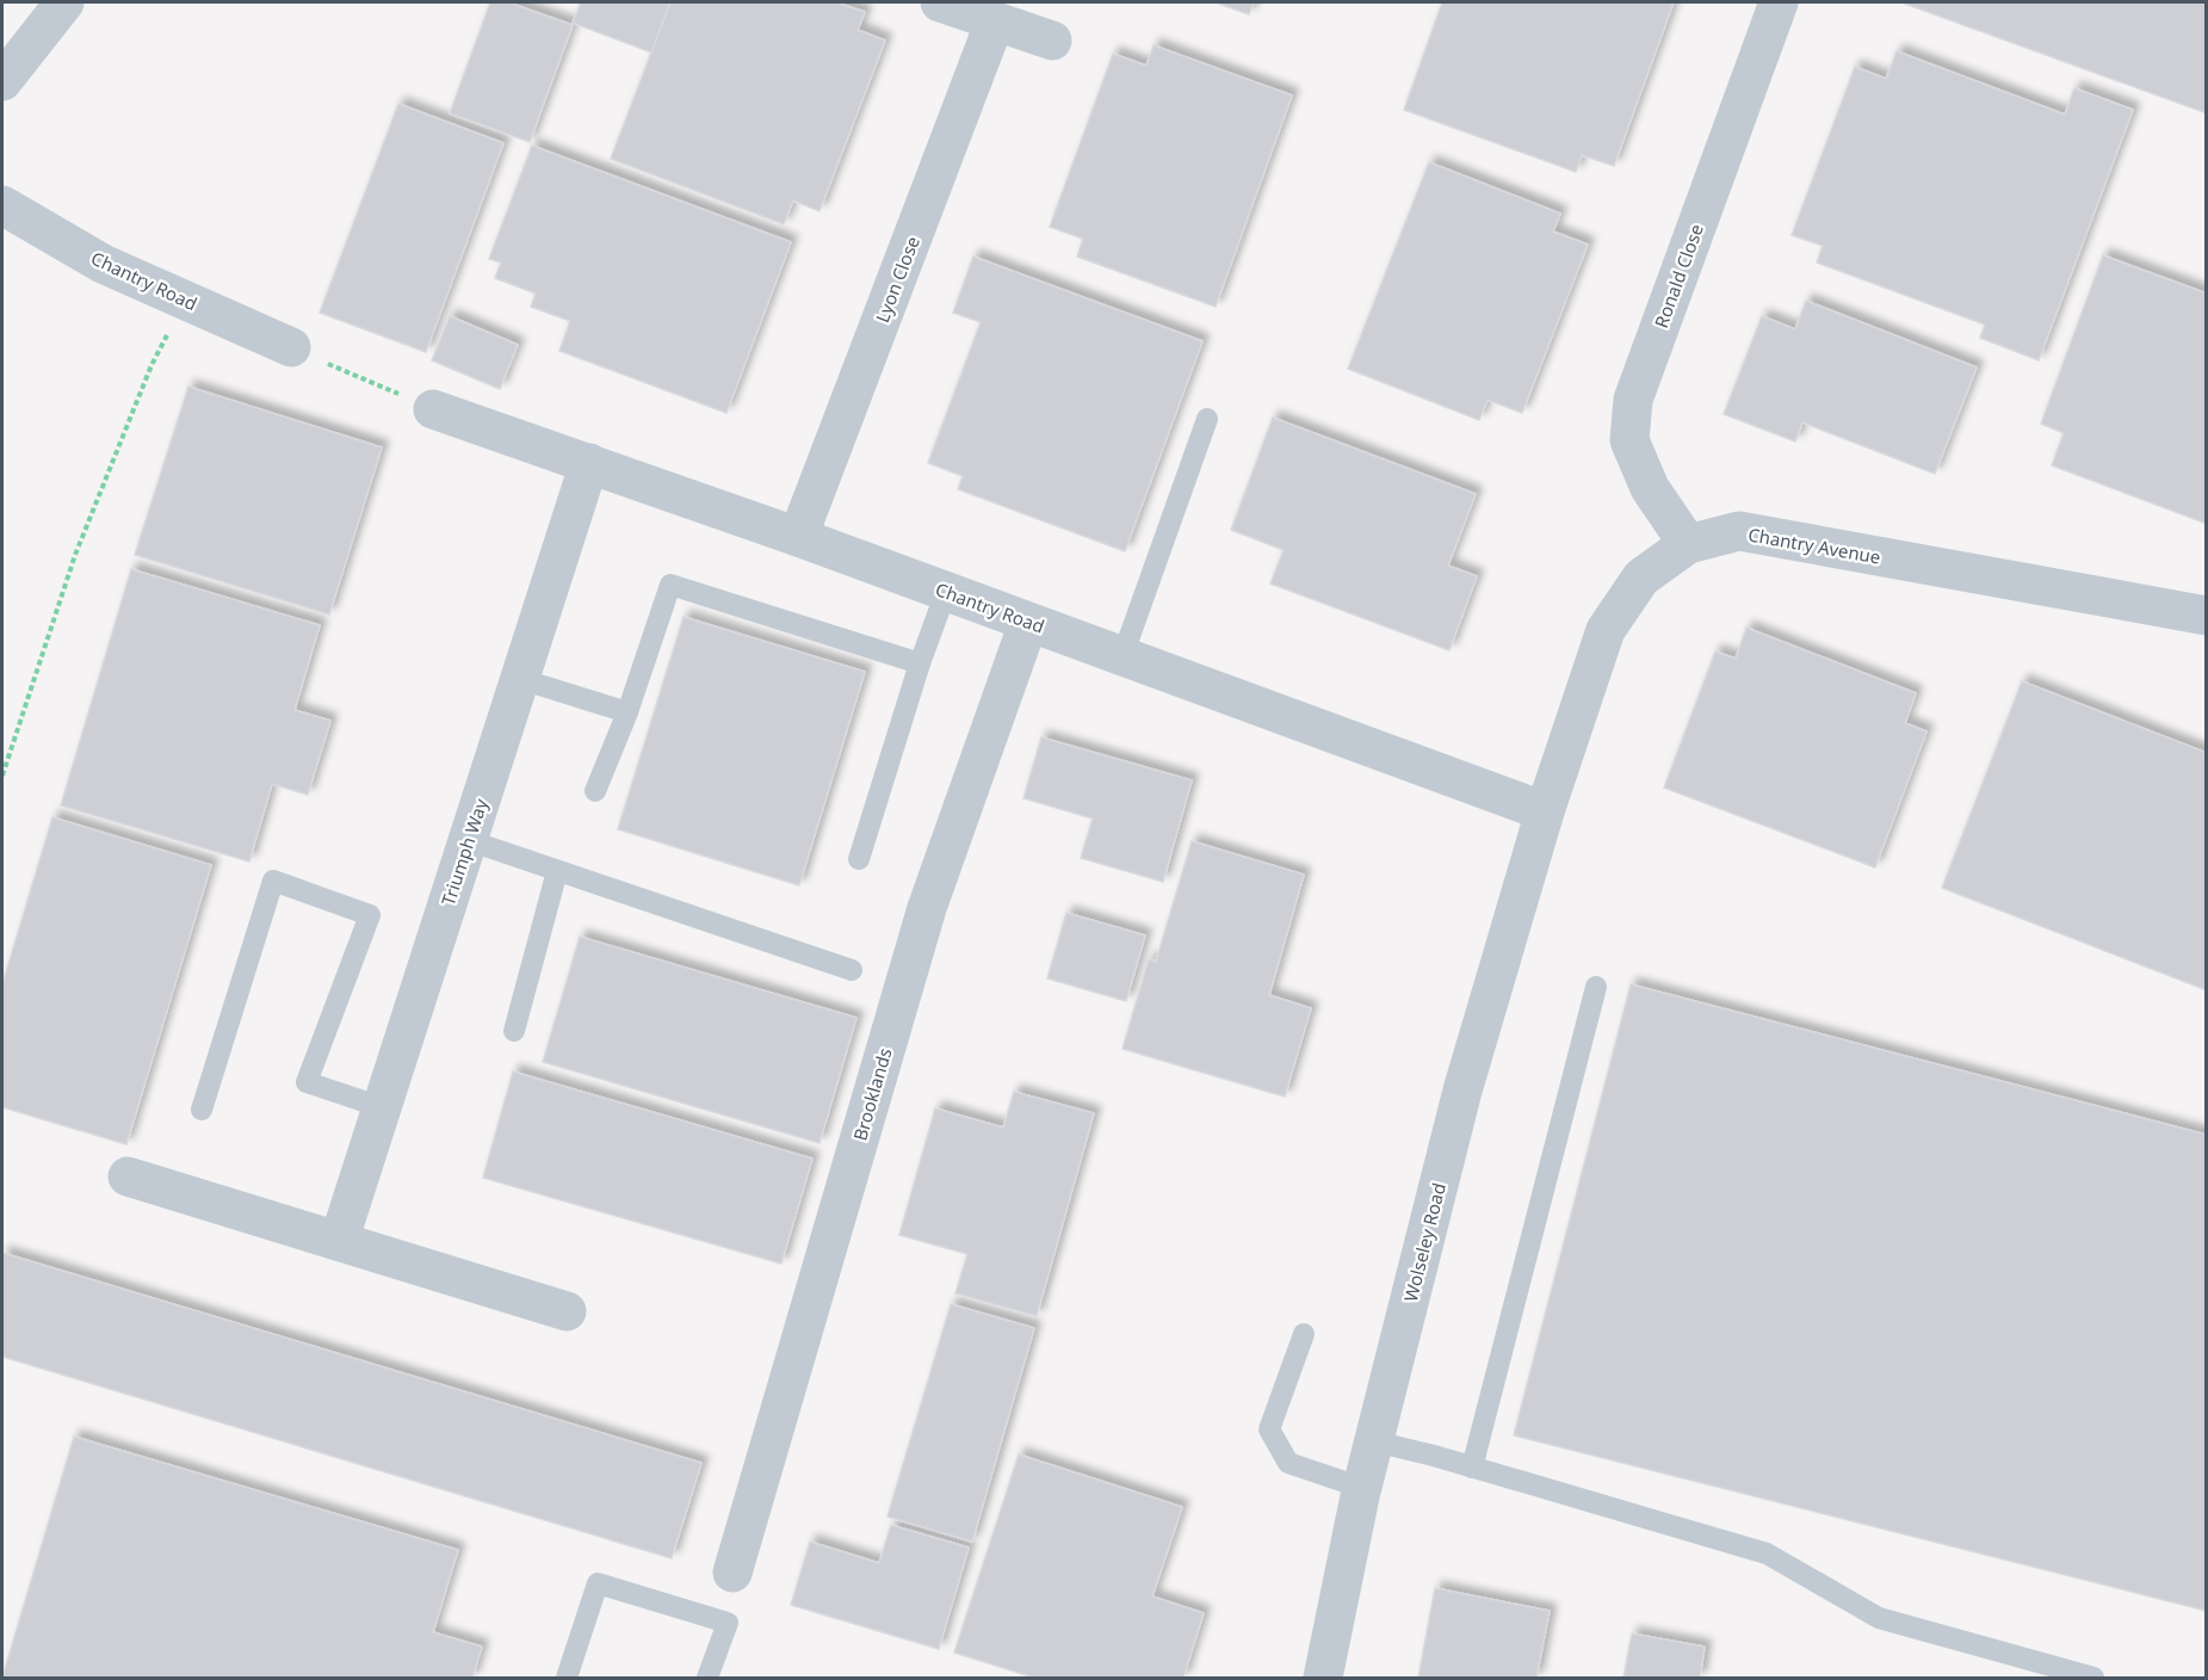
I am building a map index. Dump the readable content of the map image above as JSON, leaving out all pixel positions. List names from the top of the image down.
{
  "streets": {
    "street": [
      "Ronald Close",
      "Lyon Close",
      "Chantry Road",
      "Chantry Avenue",
      "Triumph Way",
      "Brooklands",
      "Wolseley Road"
    ]
  },
  "crossings": [
    ["Ronald Close", "Chantry Avenue"],
    ["Lyon Close", "Chantry Road"],
    ["Chantry Road", "Chantry Avenue"],
    ["Chantry Road", "Triumph Way"],
    ["Chantry Road", "Brooklands"],
    ["Chantry Road", "Wolseley Road"],
    ["Chantry Avenue", "Wolseley Road"]
  ]
}
